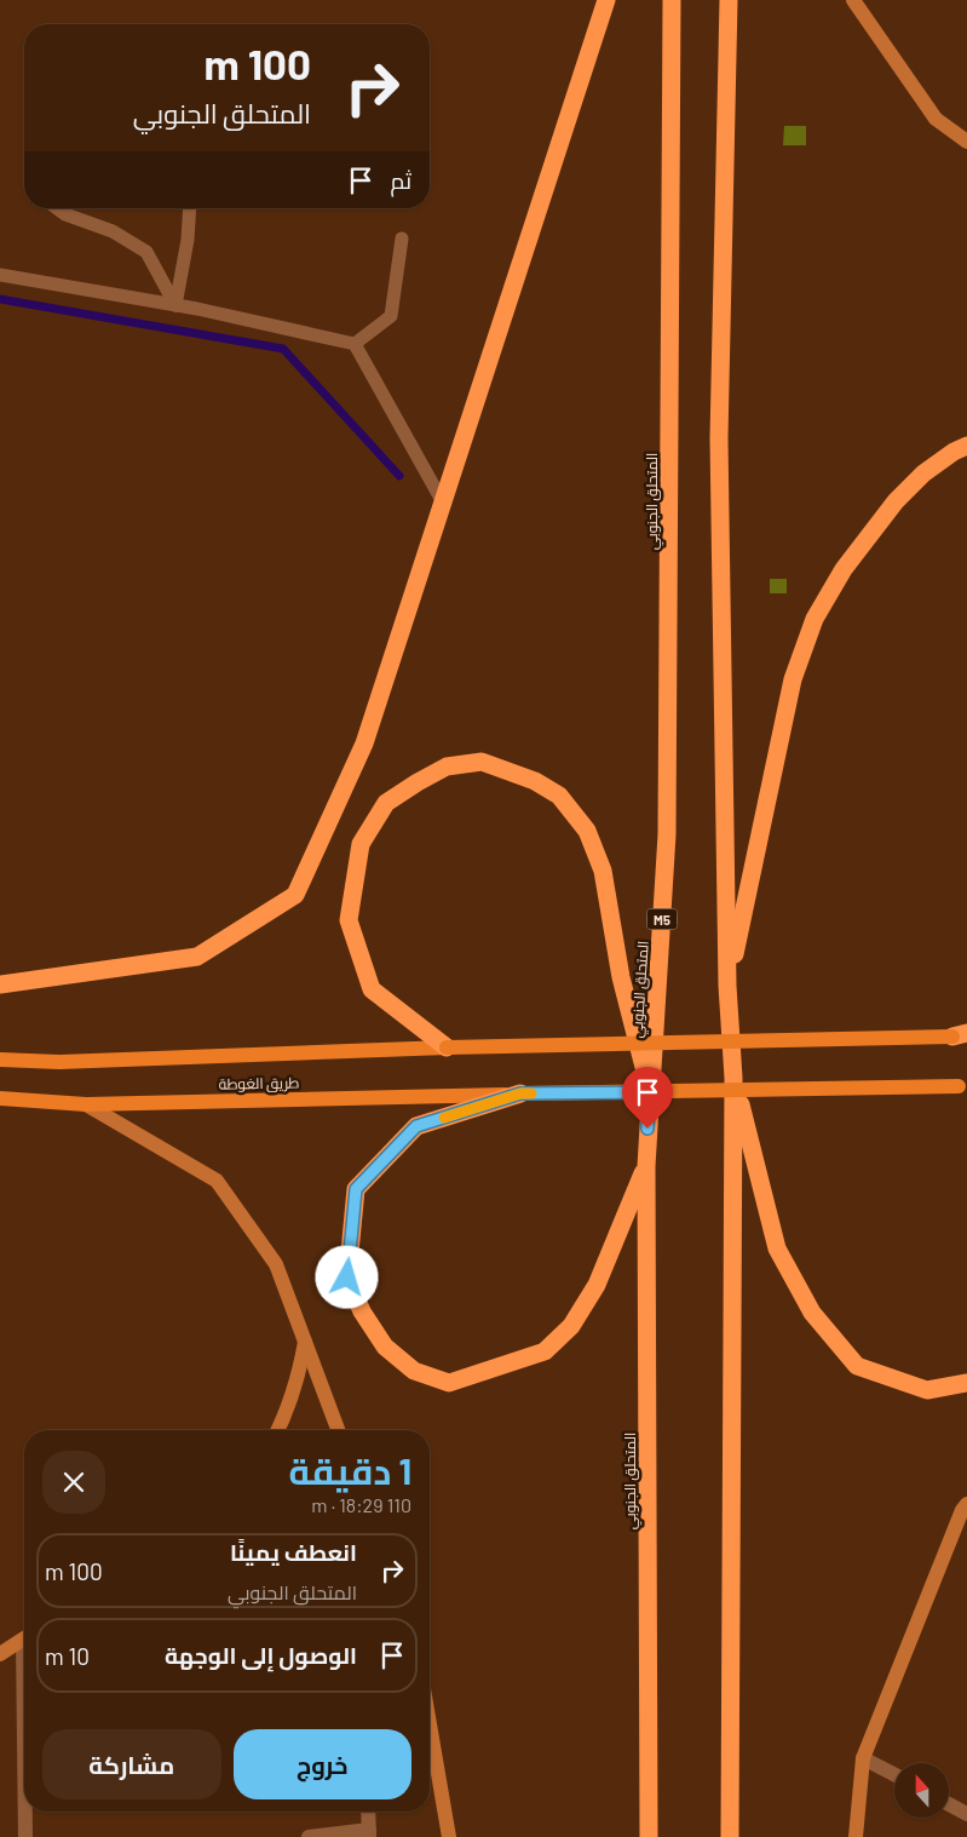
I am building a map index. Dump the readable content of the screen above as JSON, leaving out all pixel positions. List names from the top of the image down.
{
  "streets": {
    "highway": ["المتحلق الجنوبي", "M5"],
    "main road": ["طريق الغوطة"]
  },
  "crossings": [
    ["المتحلق الجنوبي", "طريق الغوطة"]
  ],
  "north": "top",
  "page": {
    "turn": ["100 m", "المتحلق الجنوبي"],
    "then": "ثم",
    "heading": ["1 دقيقة", "110 m · 18:29"],
    "list": [
      {
        "name": "انعطف يمينًا",
        "note": "المتحلق الجنوبي",
        "value": "100 m"
      },
      {
        "name": "الوصول إلى الوجهة",
        "value": "10 m"
      }
    ],
    "buttons": ["خروج", "مشاركة"]
  }
}
